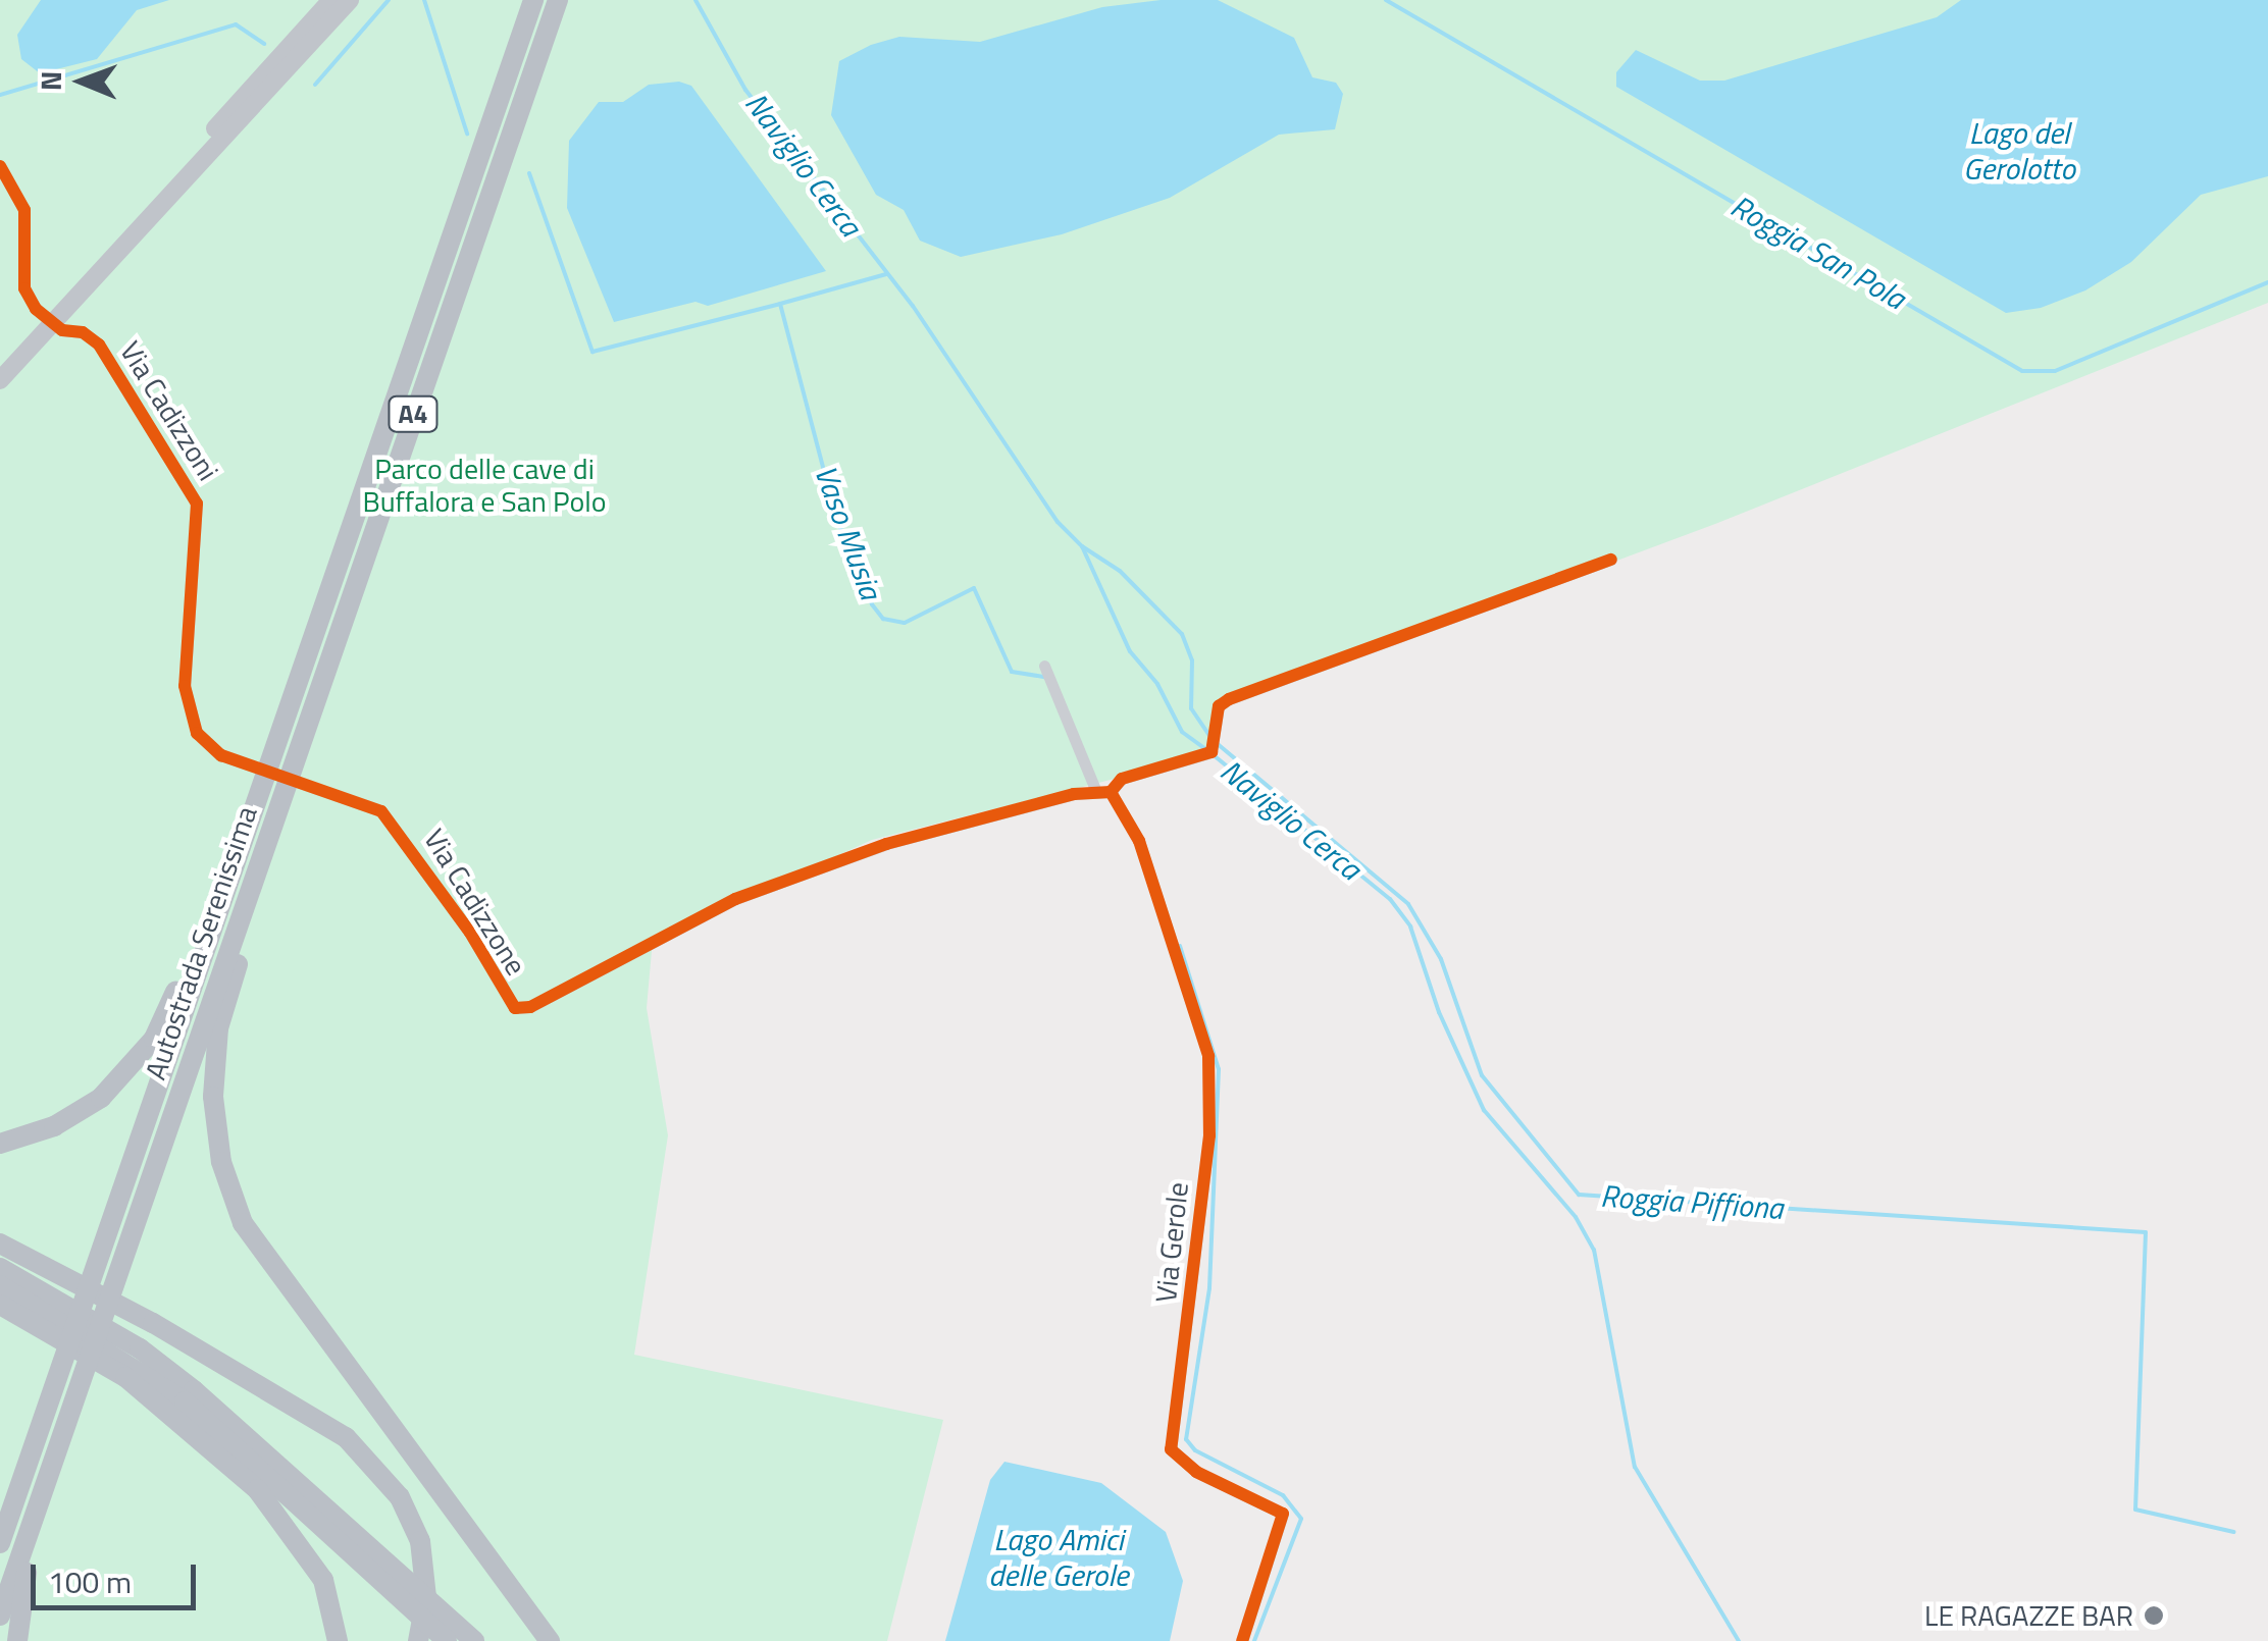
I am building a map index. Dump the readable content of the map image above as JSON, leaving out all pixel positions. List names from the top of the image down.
{
  "streets": {
    "highway": ["A4", "Autostrada Serenissima"],
    "street": ["Via Cadizzoni", "Via Cadizzone", "Via Gerole"]
  },
  "crossings": [
    ["Via Cadizzoni", "Via Cadizzone"]
  ],
  "water": [
    "Lago del Gerolotto",
    "Naviglio Cerca",
    "Roggia San Pola",
    "Vaso Musia",
    "Roggia Piffiona",
    "Lago Amici delle Gerole"
  ],
  "parks": ["Parco delle cave di Buffalora e San Polo"],
  "places": ["LE RAGAZZE BAR"],
  "scale_bar": "100 m",
  "north": "left"
}
